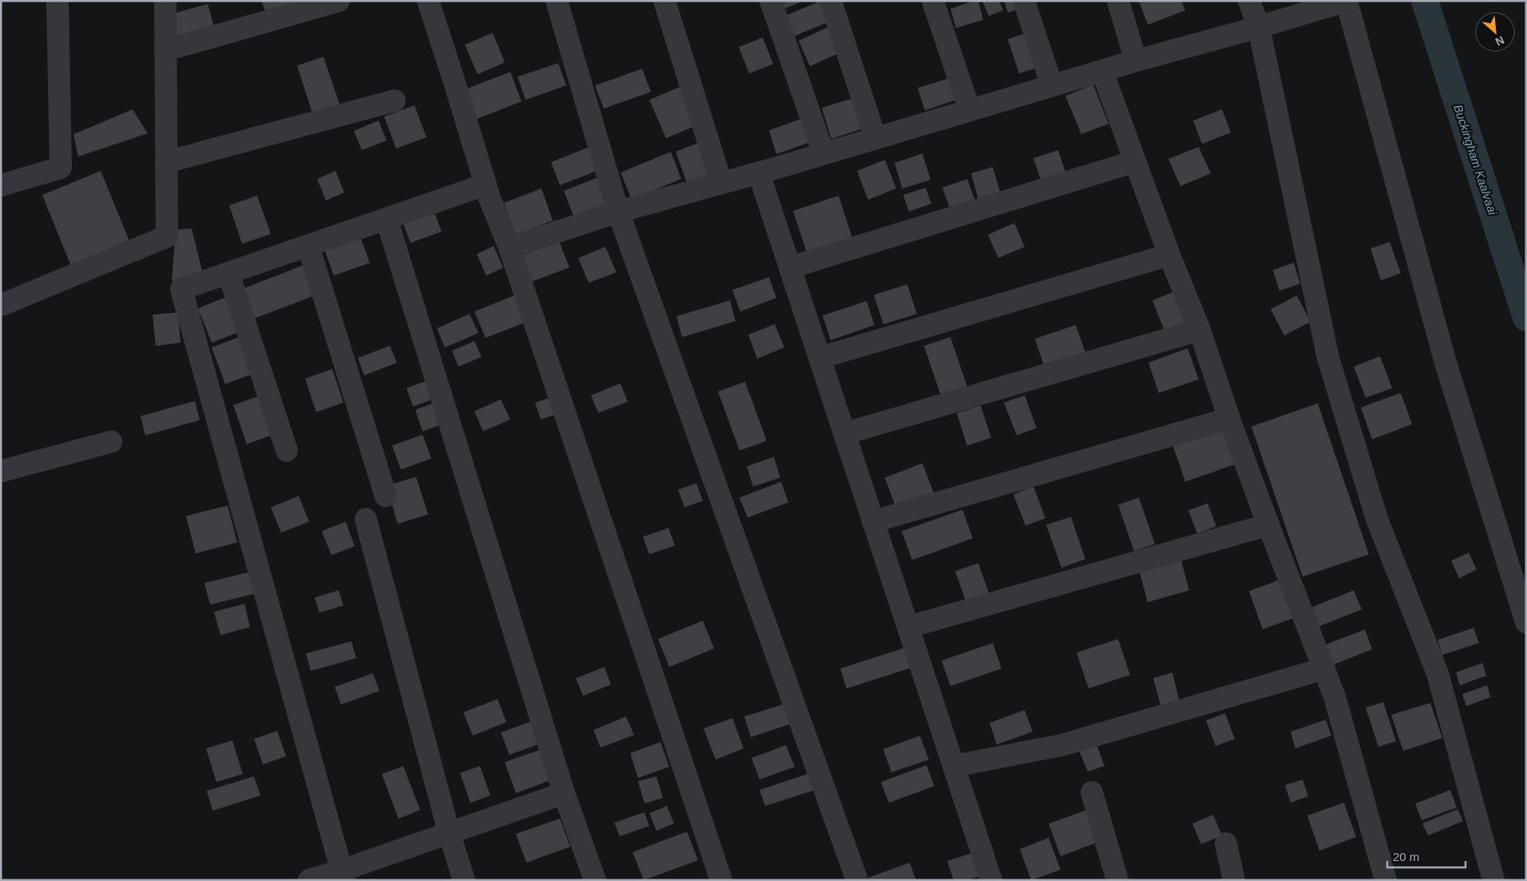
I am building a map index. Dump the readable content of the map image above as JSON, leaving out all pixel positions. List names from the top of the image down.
{
  "water": ["Buckingham Kaalvaai"],
  "scale_bar": "20 m",
  "north": "bottom right"
}
